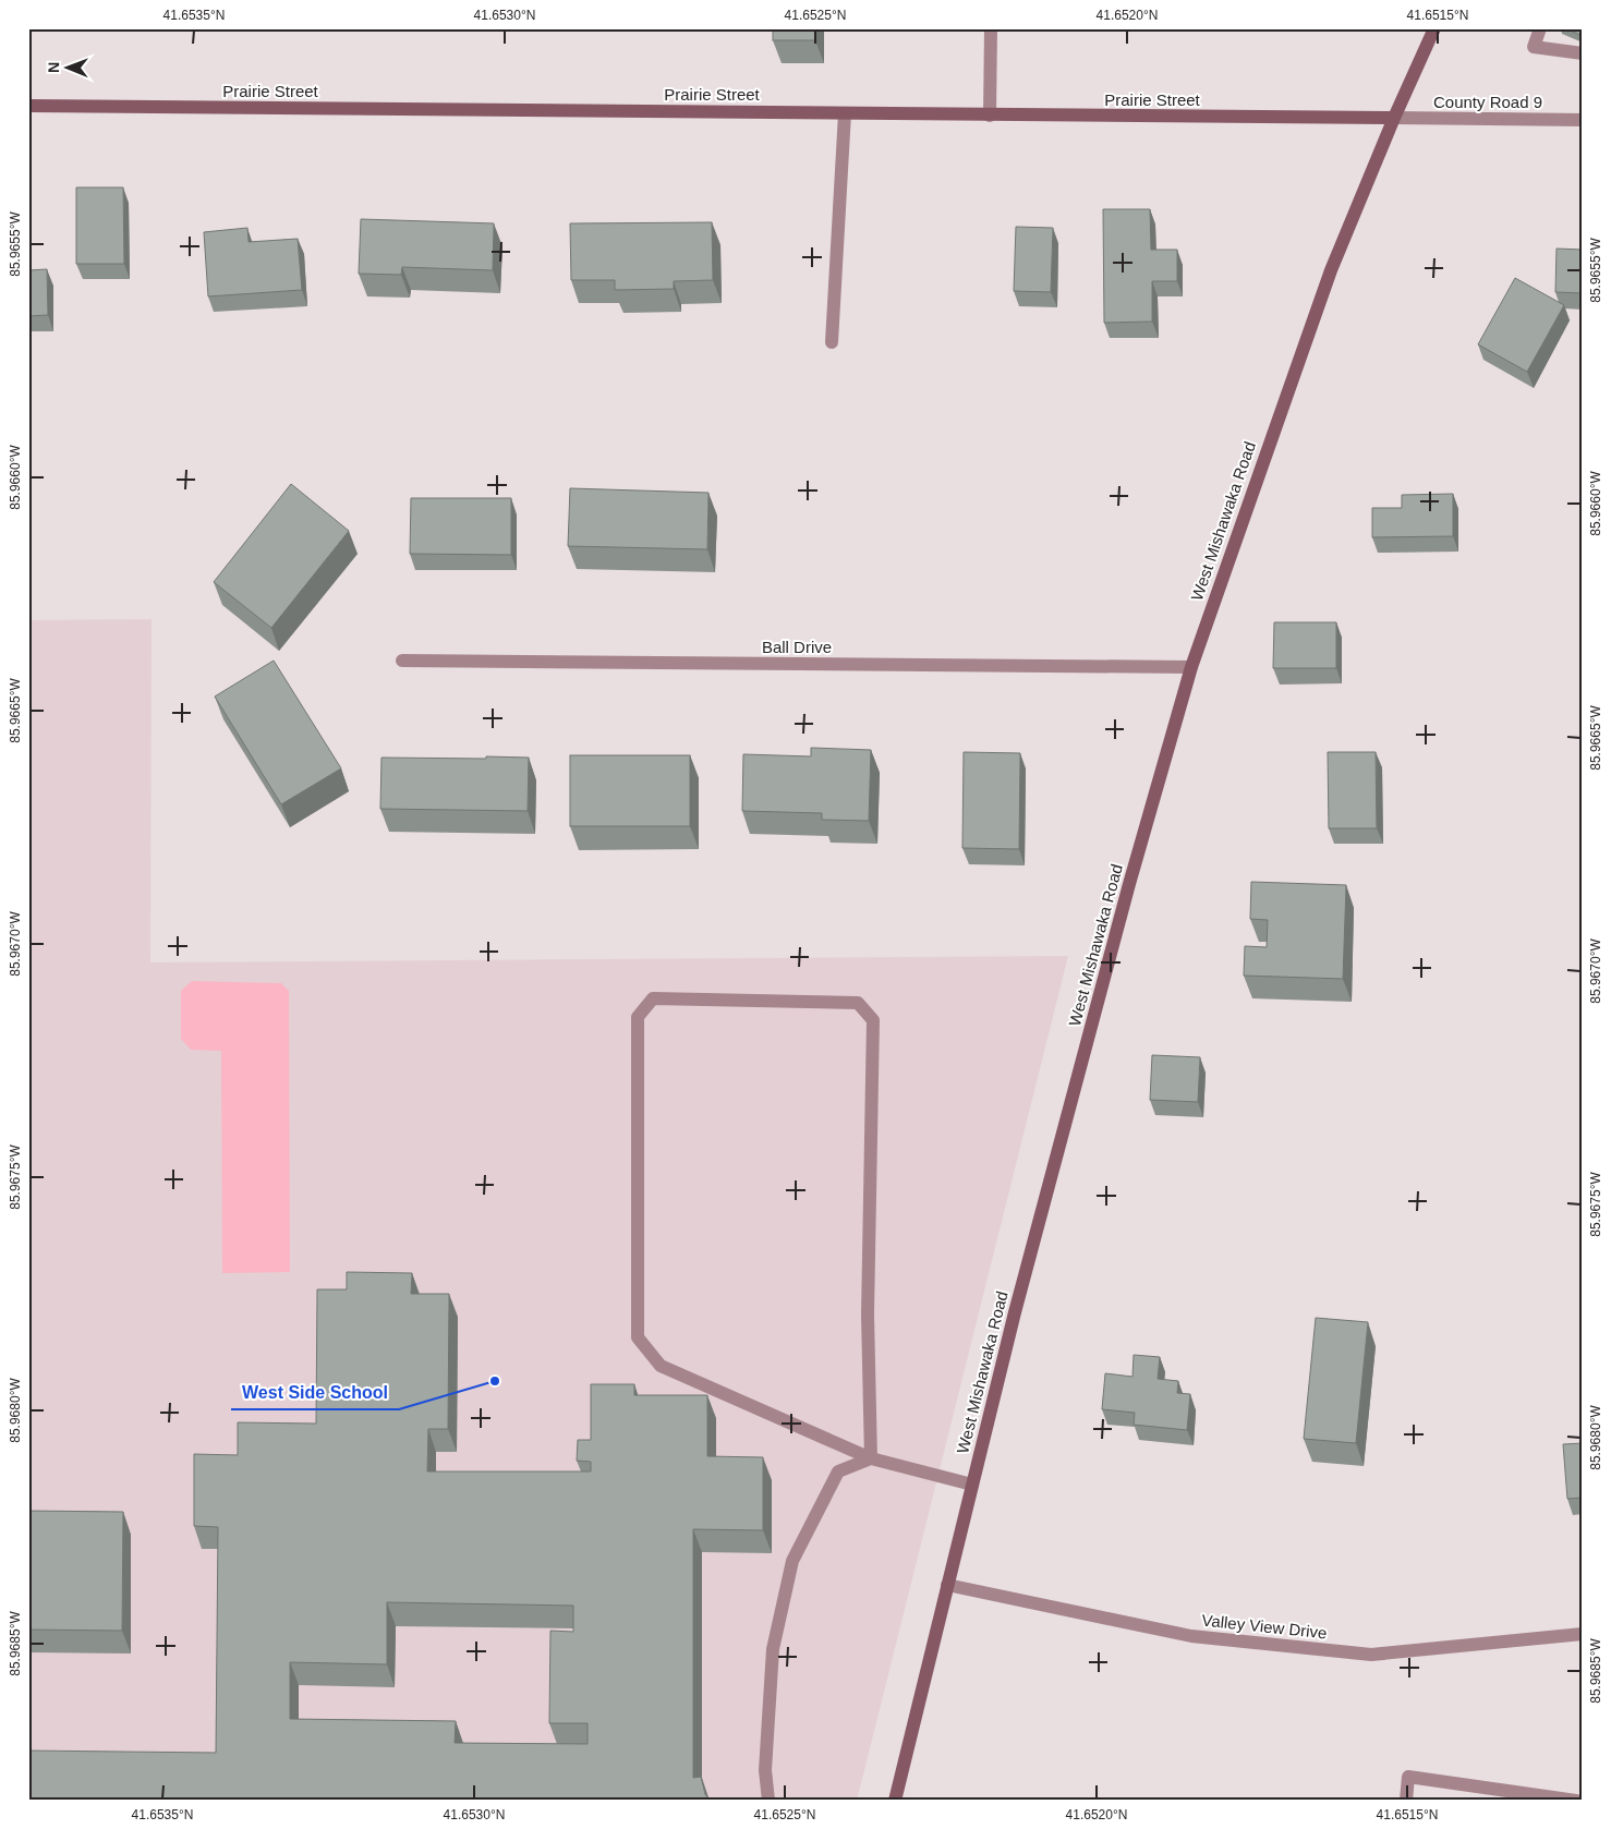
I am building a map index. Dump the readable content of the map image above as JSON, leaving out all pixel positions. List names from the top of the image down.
{
  "streets": {
    "main road": ["Prairie Street", "West Mishawaka Road"],
    "street": ["County Road 9", "Ball Drive", "Valley View Drive"]
  },
  "crossings": [
    ["Prairie Street", "County Road 9"],
    ["Prairie Street", "West Mishawaka Road"],
    ["County Road 9", "West Mishawaka Road"],
    ["West Mishawaka Road", "Ball Drive"],
    ["West Mishawaka Road", "Valley View Drive"]
  ],
  "places": ["West Side School"],
  "north": "left",
  "coordinates": [
    "41.6535°N",
    "41.6530°N",
    "41.6525°N",
    "41.6520°N",
    "41.6515°N",
    "85.9655°W",
    "85.9660°W",
    "85.9665°W",
    "85.9670°W",
    "85.9675°W",
    "85.9680°W",
    "85.9685°W"
  ]
}
